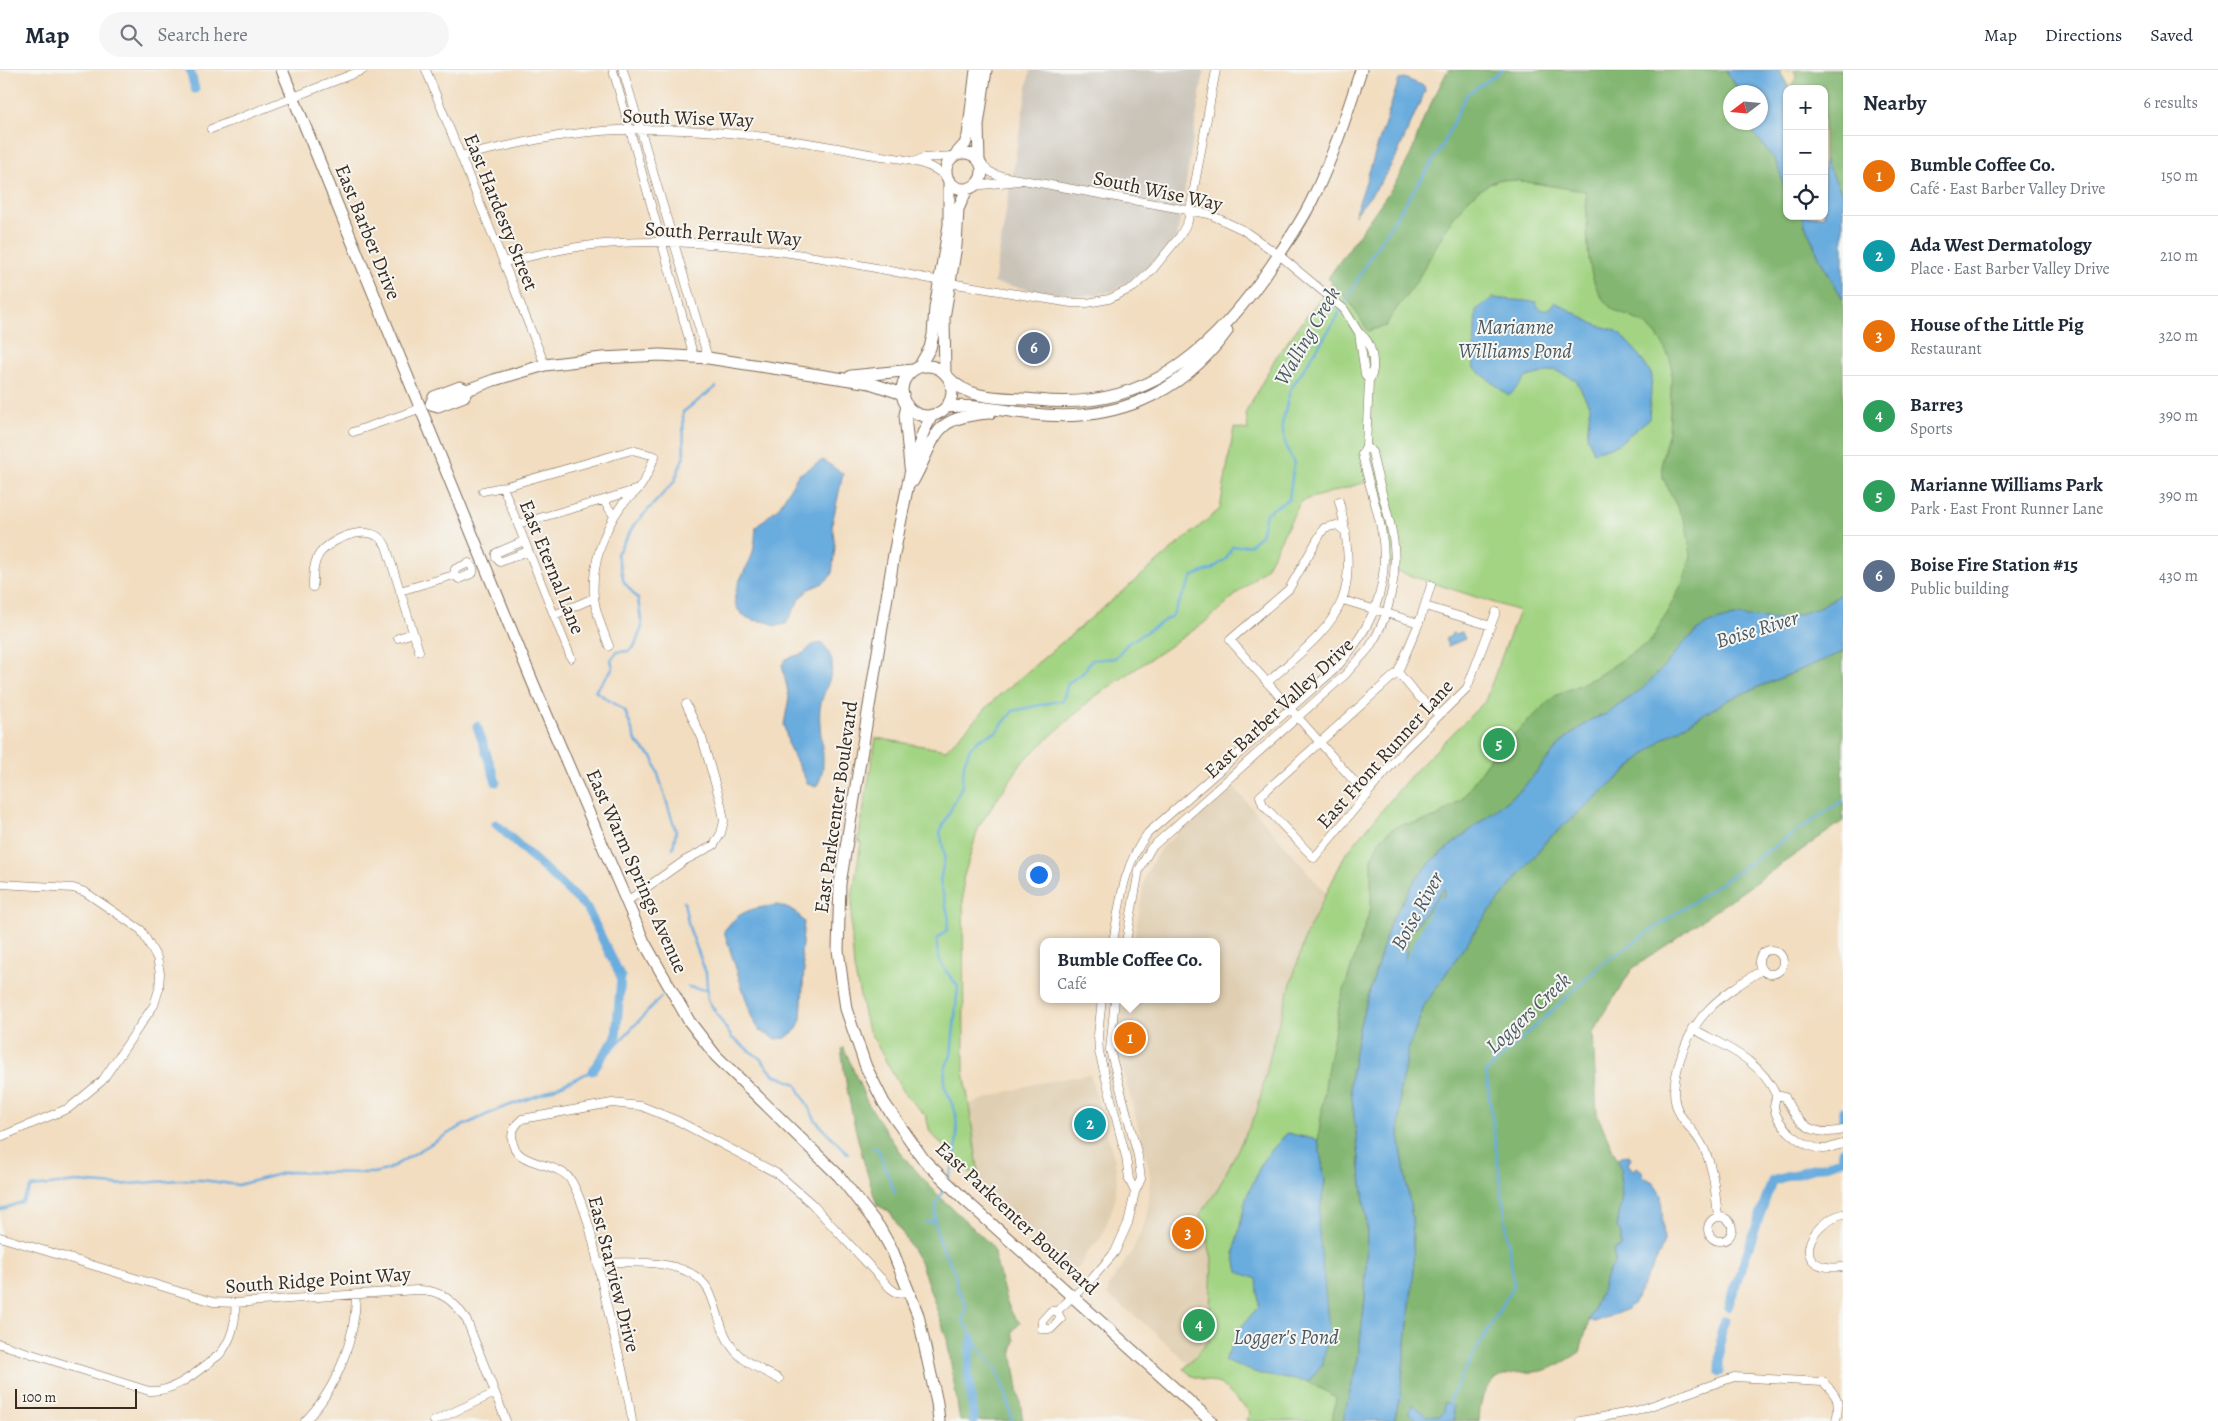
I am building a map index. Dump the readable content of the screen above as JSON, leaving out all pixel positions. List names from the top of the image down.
{
  "streets": {
    "street": [
      "South Wise Way",
      "East Hardesty Street",
      "East Barber Drive",
      "South Perrault Way",
      "East Eternal Lane",
      "East Barber Valley Drive",
      "East Front Runner Lane",
      "East Parkcenter Boulevard",
      "East Warm Springs Avenue",
      "East Starview Drive",
      "South Ridge Point Way"
    ]
  },
  "crossings": [
    ["South Wise Way", "East Hardesty Street"],
    ["South Wise Way", "South Perrault Way"],
    ["South Wise Way", "East Barber Valley Drive"],
    ["East Hardesty Street", "South Perrault Way"],
    ["East Barber Drive", "East Warm Springs Avenue"],
    ["East Warm Springs Avenue", "East Starview Drive"]
  ],
  "water": [
    "Marianne Williams Pond",
    "Walling Creek",
    "Boise River",
    "Loggers Creek",
    "Logger's Pond"
  ],
  "scale_bar": "100 m",
  "north": "left",
  "page": {
    "header": "Map",
    "search": "Search here",
    "nav": ["Map", "Directions", "Saved"],
    "heading": ["Nearby", "6 results"],
    "map_buttons": ["+", "−"],
    "list": [
      {
        "mark": "1",
        "name": "Bumble Coffee Co.",
        "note": "Café · East Barber Valley Drive",
        "value": "150 m"
      },
      {
        "mark": "2",
        "name": "Ada West Dermatology",
        "note": "Place · East Barber Valley Drive",
        "value": "210 m"
      },
      {
        "mark": "3",
        "name": "House of the Little Pig",
        "note": "Restaurant",
        "value": "320 m"
      },
      {
        "mark": "4",
        "name": "Barre3",
        "note": "Sports",
        "value": "390 m"
      },
      {
        "mark": "5",
        "name": "Marianne Williams Park",
        "note": "Park · East Front Runner Lane",
        "value": "390 m"
      },
      {
        "mark": "6",
        "name": "Boise Fire Station #15",
        "note": "Public building",
        "value": "430 m"
      }
    ],
    "pins": [
      "6",
      "5",
      "1",
      "2",
      "3",
      "4"
    ],
    "popup": ["Bumble Coffee Co.", "Café"],
    "scale": "100 m"
  }
}
